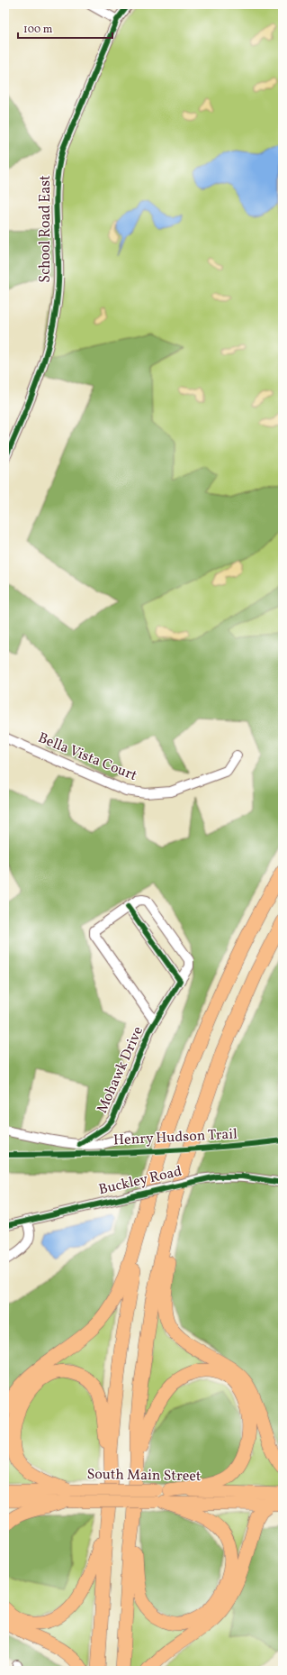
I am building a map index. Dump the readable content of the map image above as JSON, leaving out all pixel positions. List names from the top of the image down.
{
  "streets": {
    "main road": ["South Main Street"],
    "street": [
      "School Road East",
      "Bella Vista Court",
      "Mohawk Drive",
      "Buckley Road"
    ],
    "cycle path": ["Henry Hudson Trail"]
  },
  "scale_bar": "100 m"
}
